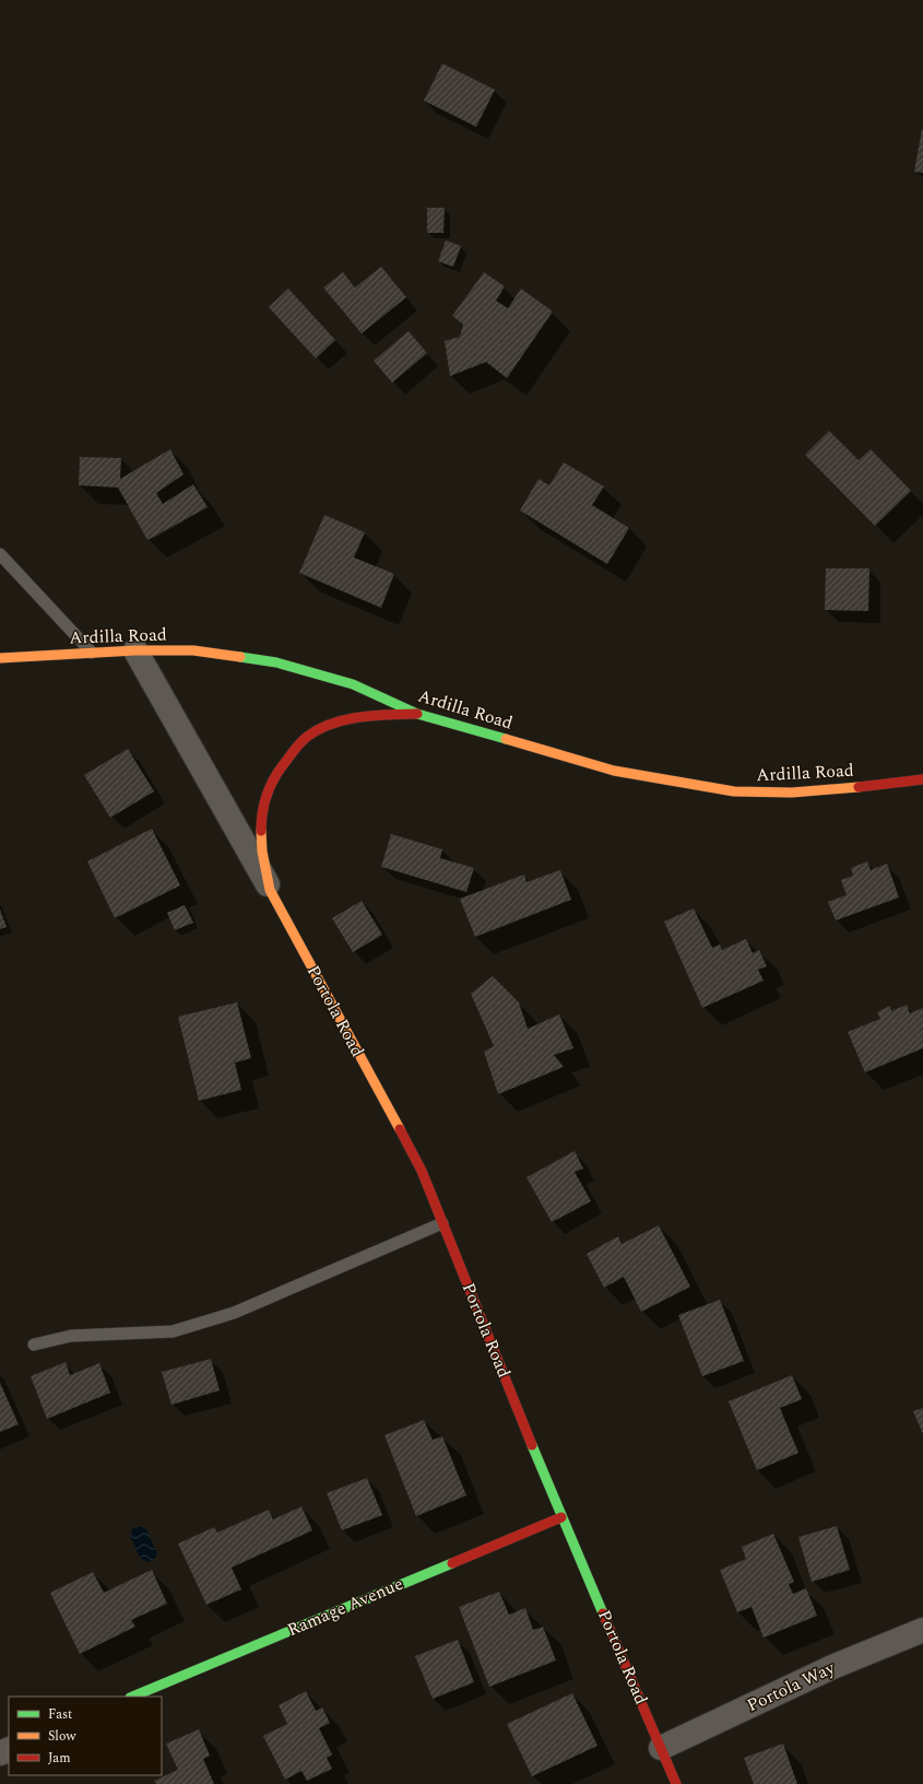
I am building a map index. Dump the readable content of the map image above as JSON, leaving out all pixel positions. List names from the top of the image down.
{
  "streets": {
    "street": [
      "Ardilla Road",
      "Portola Road",
      "Ramage Avenue",
      "Portola Way"
    ]
  },
  "crossings": [
    ["Ardilla Road", "Portola Road"],
    ["Portola Road", "Ramage Avenue"],
    ["Portola Road", "Portola Way"]
  ],
  "legend": ["Fast", "Slow", "Jam"]
}
